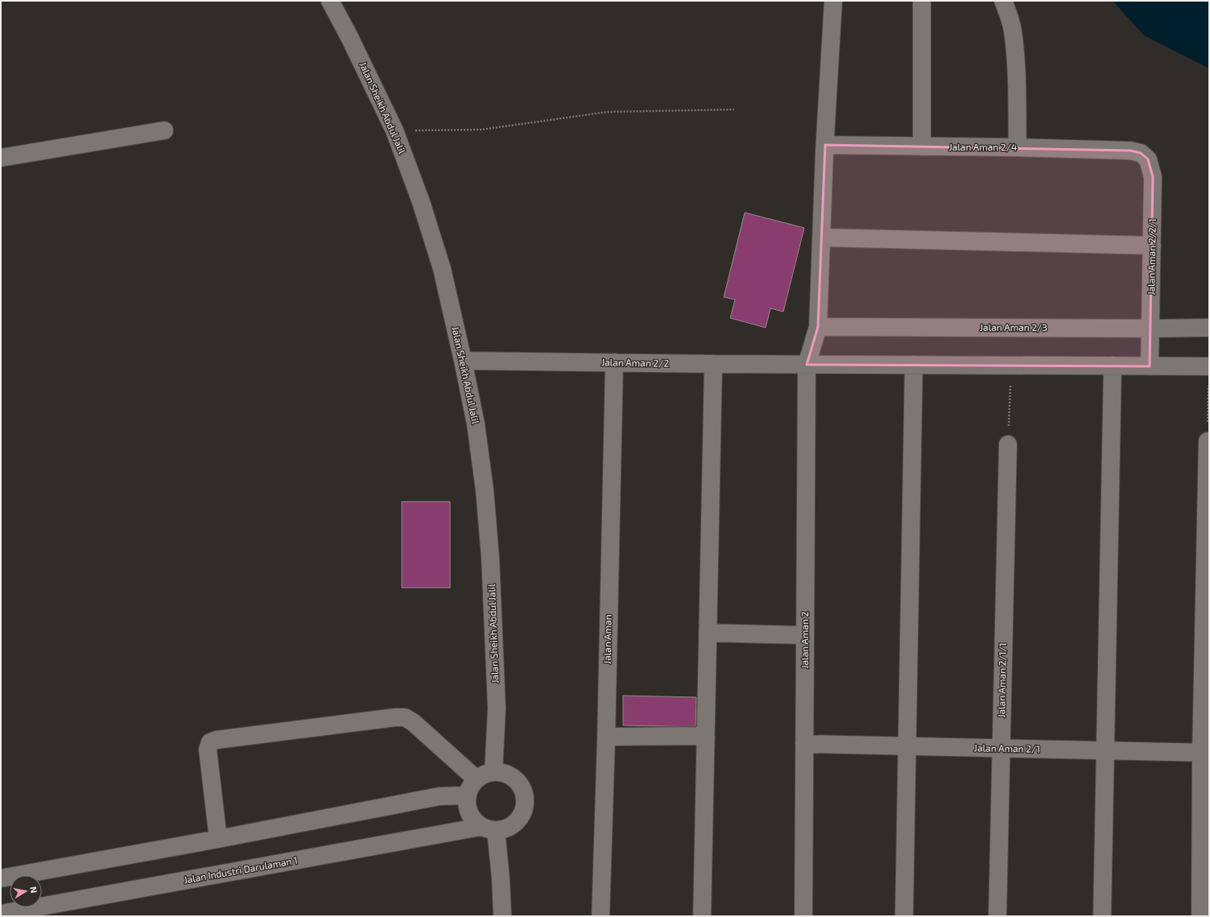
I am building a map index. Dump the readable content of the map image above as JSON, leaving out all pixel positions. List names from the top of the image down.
{
  "streets": {
    "street": [
      "Jalan Sheikh Abdul Jalil",
      "Jalan Aman 2/4",
      "Jalan Aman 2/2/1",
      "Jalan Aman 2/3",
      "Jalan Aman 2/2",
      "Jalan Aman",
      "Jalan Aman 2",
      "Jalan Aman 2/1/1",
      "Jalan Aman 2/1",
      "Jalan Industri Darulaman 1"
    ]
  },
  "crossings": [
    ["Jalan Sheikh Abdul Jalil", "Jalan Aman 2/2"],
    ["Jalan Sheikh Abdul Jalil", "Jalan Industri Darulaman 1"],
    ["Jalan Aman 2/4", "Jalan Aman 2/2/1"],
    ["Jalan Aman 2/4", "Jalan Aman 2"],
    ["Jalan Aman 2/2/1", "Jalan Aman 2/3"],
    ["Jalan Aman 2/2/1", "Jalan Aman 2/2"],
    ["Jalan Aman 2/3", "Jalan Aman 2"],
    ["Jalan Aman 2/2", "Jalan Aman"],
    ["Jalan Aman 2/2", "Jalan Aman 2"],
    ["Jalan Aman 2", "Jalan Aman 2/1"],
    ["Jalan Aman 2/1/1", "Jalan Aman 2/1"]
  ],
  "north": "right"
}
